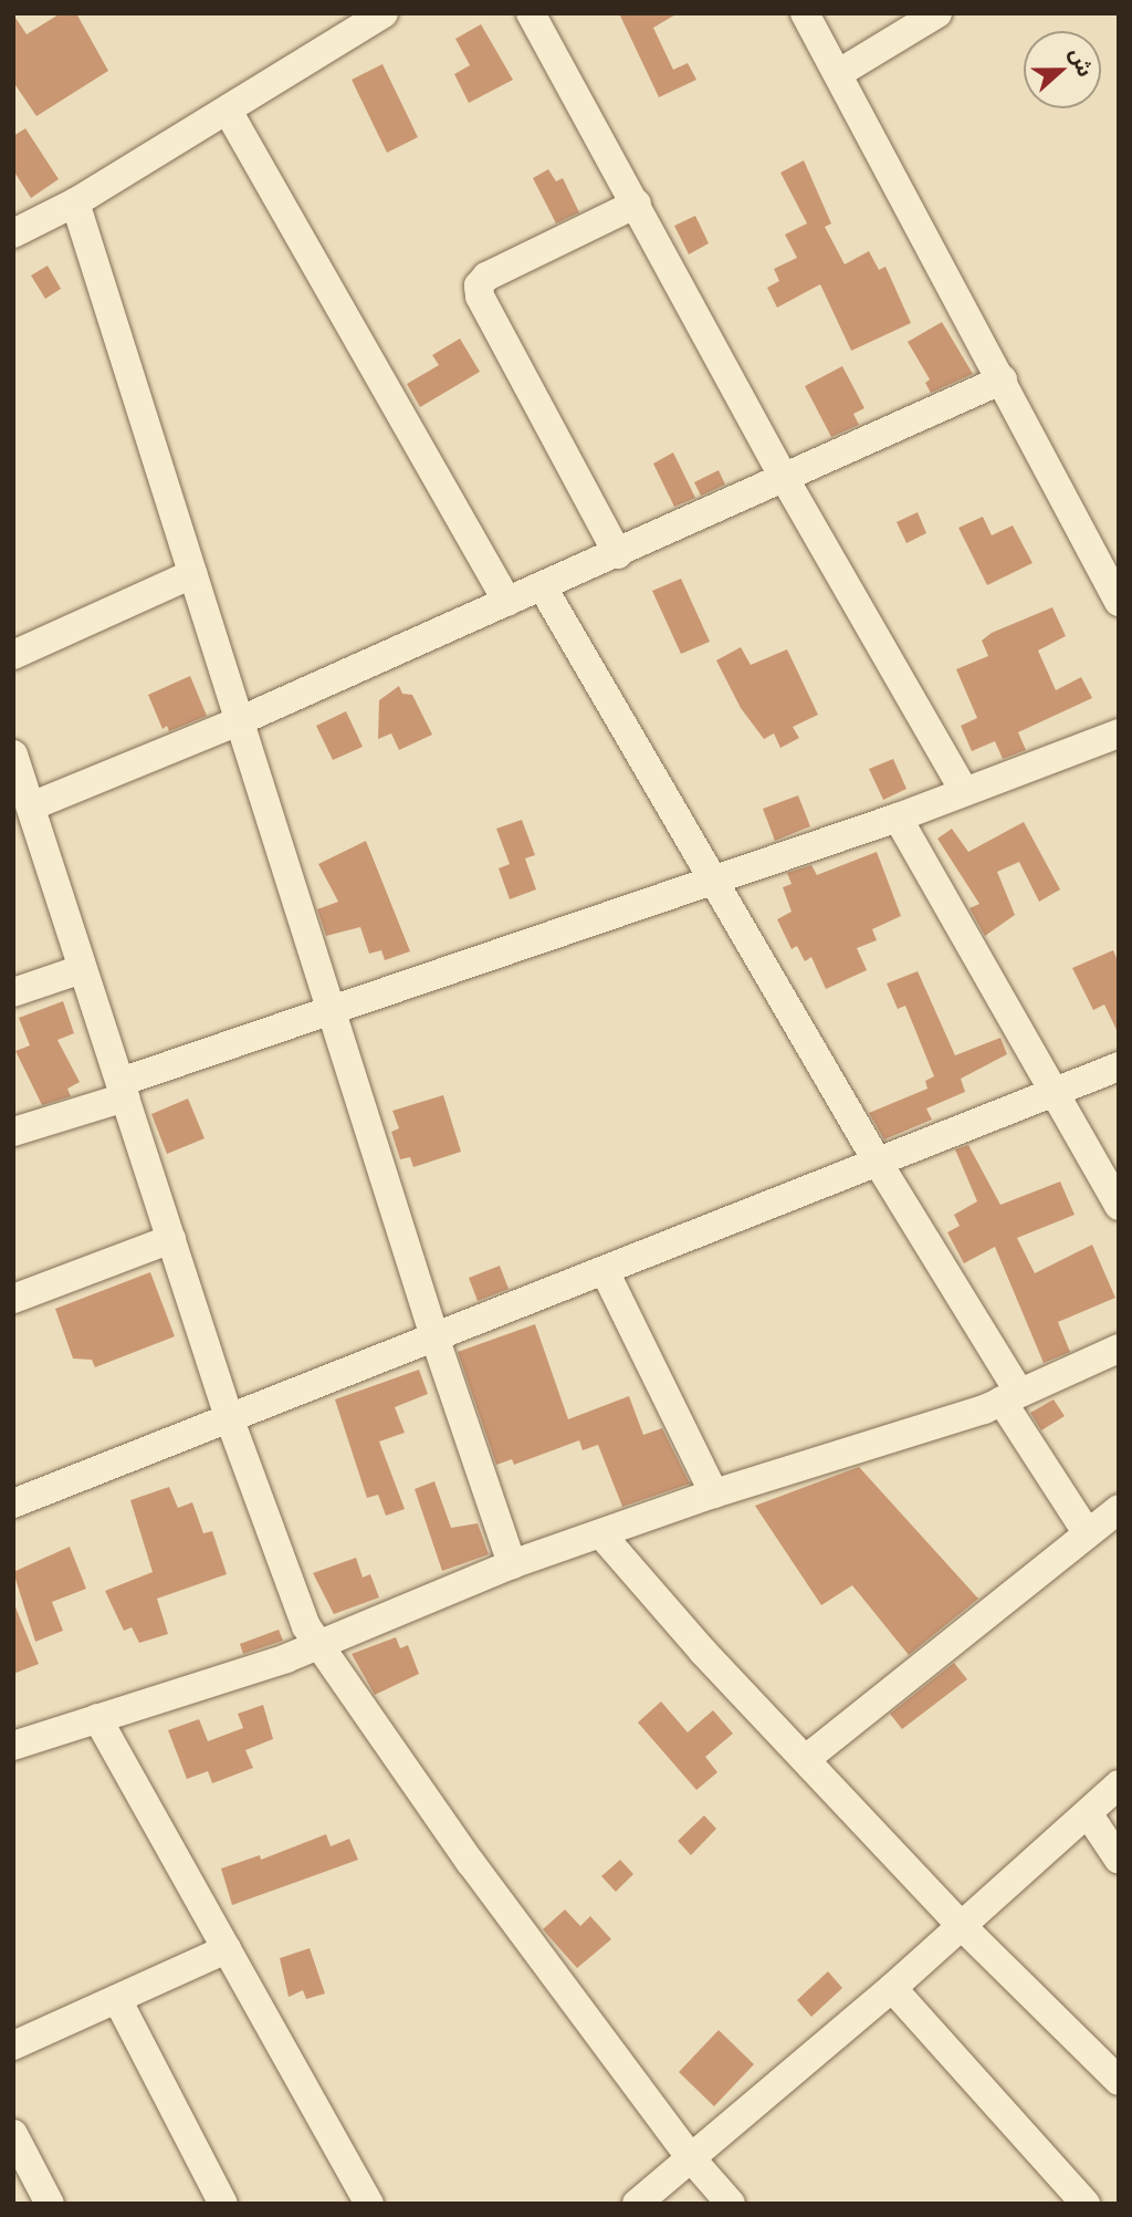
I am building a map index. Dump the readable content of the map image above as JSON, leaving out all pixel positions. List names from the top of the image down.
{
  "north": "right"
}
